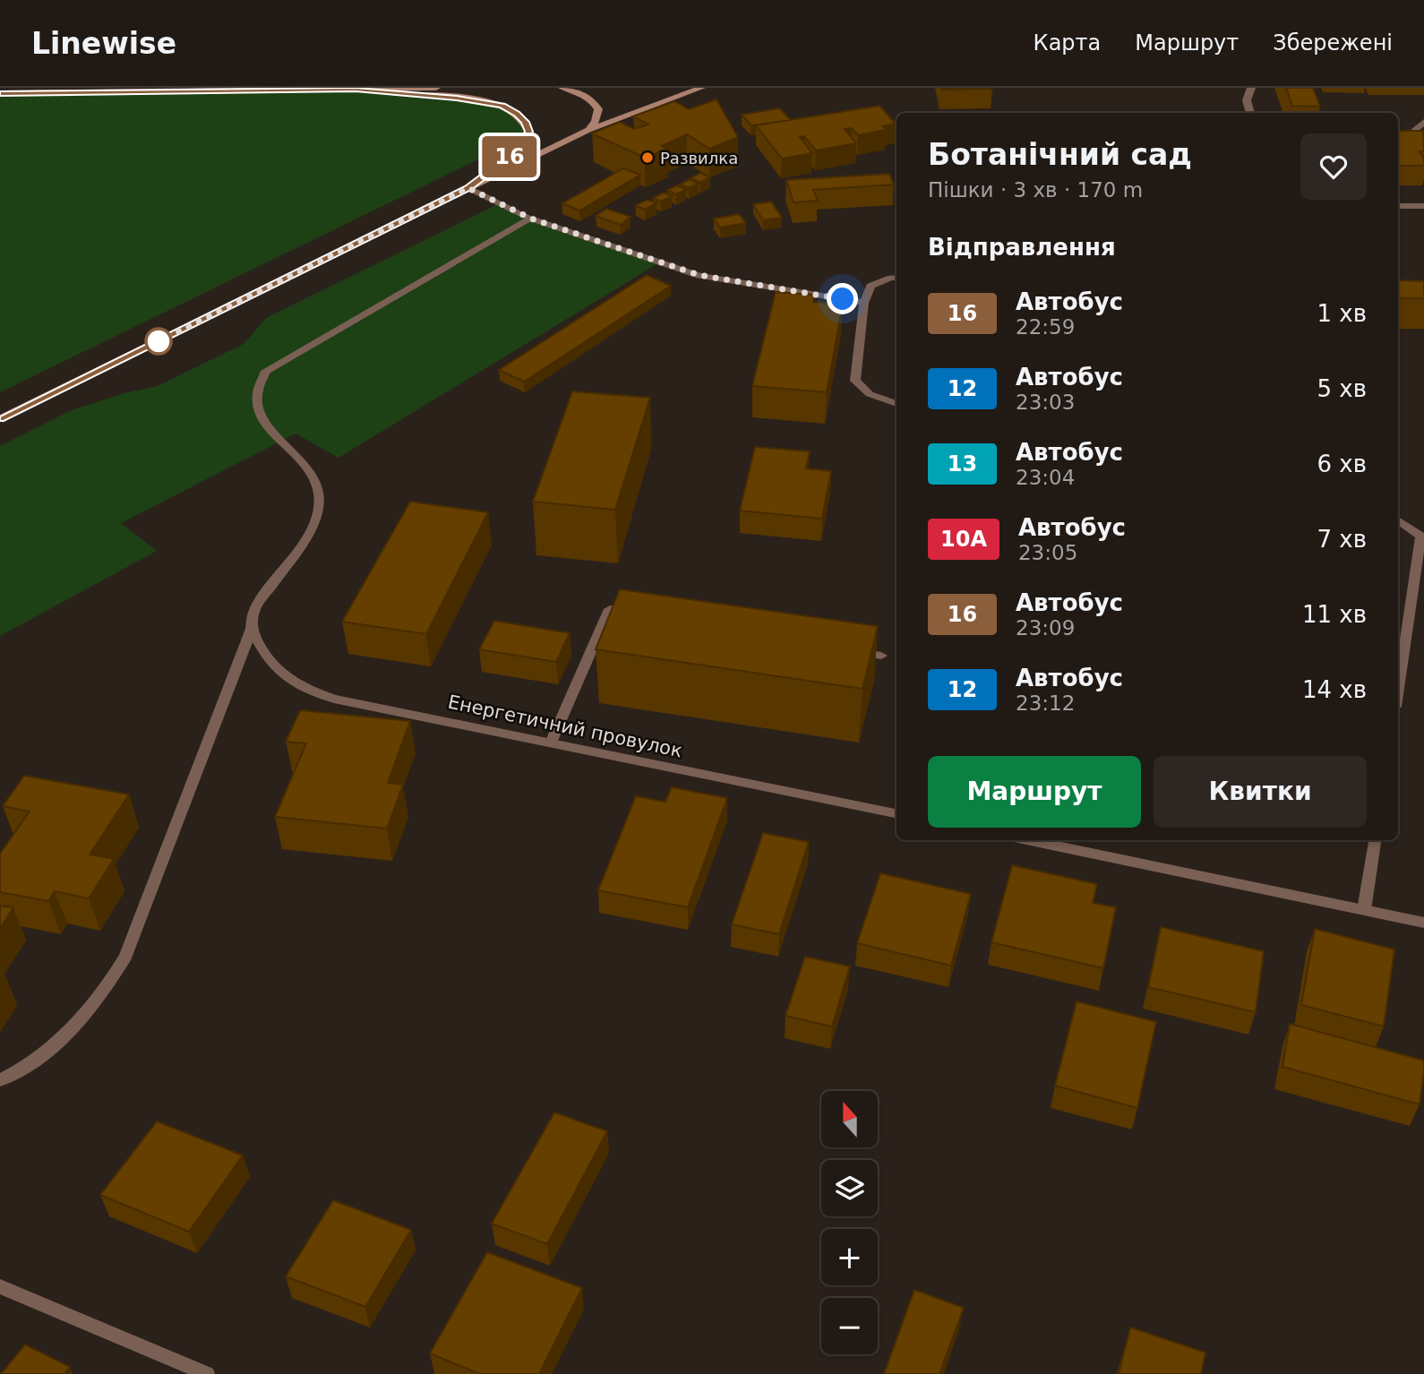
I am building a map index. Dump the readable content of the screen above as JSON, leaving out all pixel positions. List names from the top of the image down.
{
  "streets": {
    "street": ["Енергетичний провулок"]
  },
  "places": ["Развилка"],
  "lines": ["bus line 16"],
  "north": "top",
  "page": {
    "header": "Linewise",
    "nav": ["Карта", "Маршрут", "Збережені"],
    "on_map": "16",
    "heading": [
      ["Ботанічний сад", "Пішки · 3 хв · 170 m"],
      "Відправлення"
    ],
    "list": [
      {
        "mark": "16",
        "name": "Автобус",
        "note": "22:59",
        "value": "1 хв"
      },
      {
        "mark": "12",
        "name": "Автобус",
        "note": "23:03",
        "value": "5 хв"
      },
      {
        "mark": "13",
        "name": "Автобус",
        "note": "23:04",
        "value": "6 хв"
      },
      {
        "mark": "10А",
        "name": "Автобус",
        "note": "23:05",
        "value": "7 хв"
      },
      {
        "mark": "16",
        "name": "Автобус",
        "note": "23:09",
        "value": "11 хв"
      },
      {
        "mark": "12",
        "name": "Автобус",
        "note": "23:12",
        "value": "14 хв"
      }
    ],
    "buttons": ["Маршрут", "Квитки"],
    "map_buttons": ["+", "−"]
  }
}
